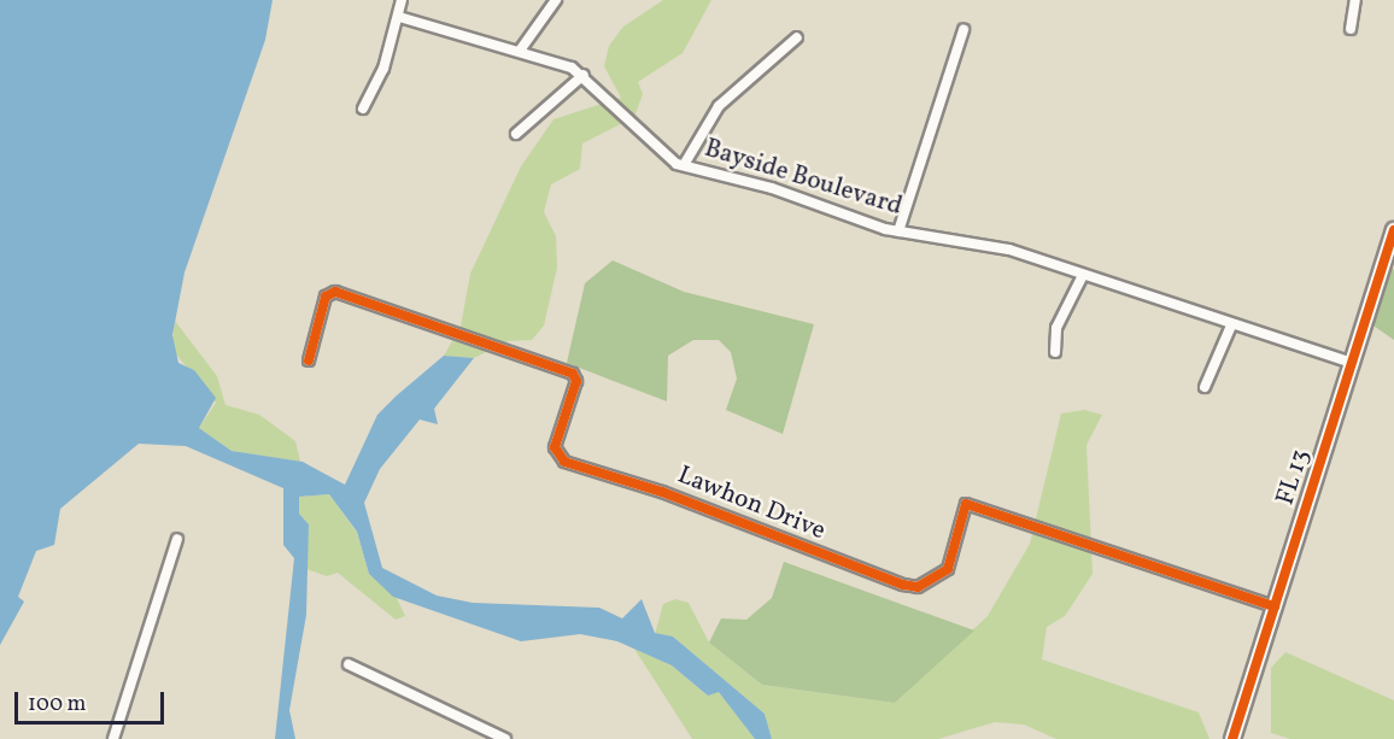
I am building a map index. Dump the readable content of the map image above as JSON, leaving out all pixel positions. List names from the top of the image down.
{
  "streets": {
    "main road": ["FL 13"],
    "street": ["Bayside Boulevard", "Lawhon Drive"]
  },
  "crossings": [
    ["Bayside Boulevard", "FL 13"],
    ["FL 13", "Lawhon Drive"]
  ],
  "scale_bar": "100 m"
}
